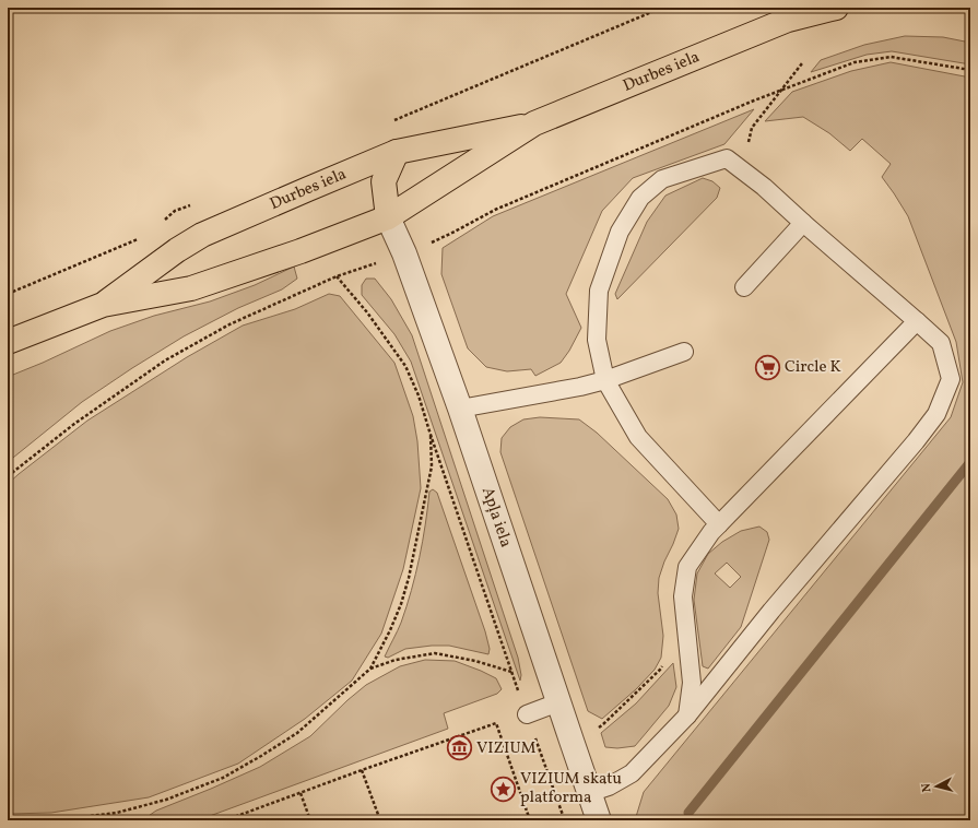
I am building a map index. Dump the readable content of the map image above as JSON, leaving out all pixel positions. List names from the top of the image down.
{
  "streets": {
    "main road": ["Durbes iela"],
    "street": ["Apļa iela"]
  },
  "crossings": [
    ["Durbes iela", "Apļa iela"]
  ],
  "places": {
    "supermarket": ["Circle K"],
    "museum": ["VIZIUM"],
    "place": ["VIZIUM skatu platforma"]
  },
  "north": "left"
}
